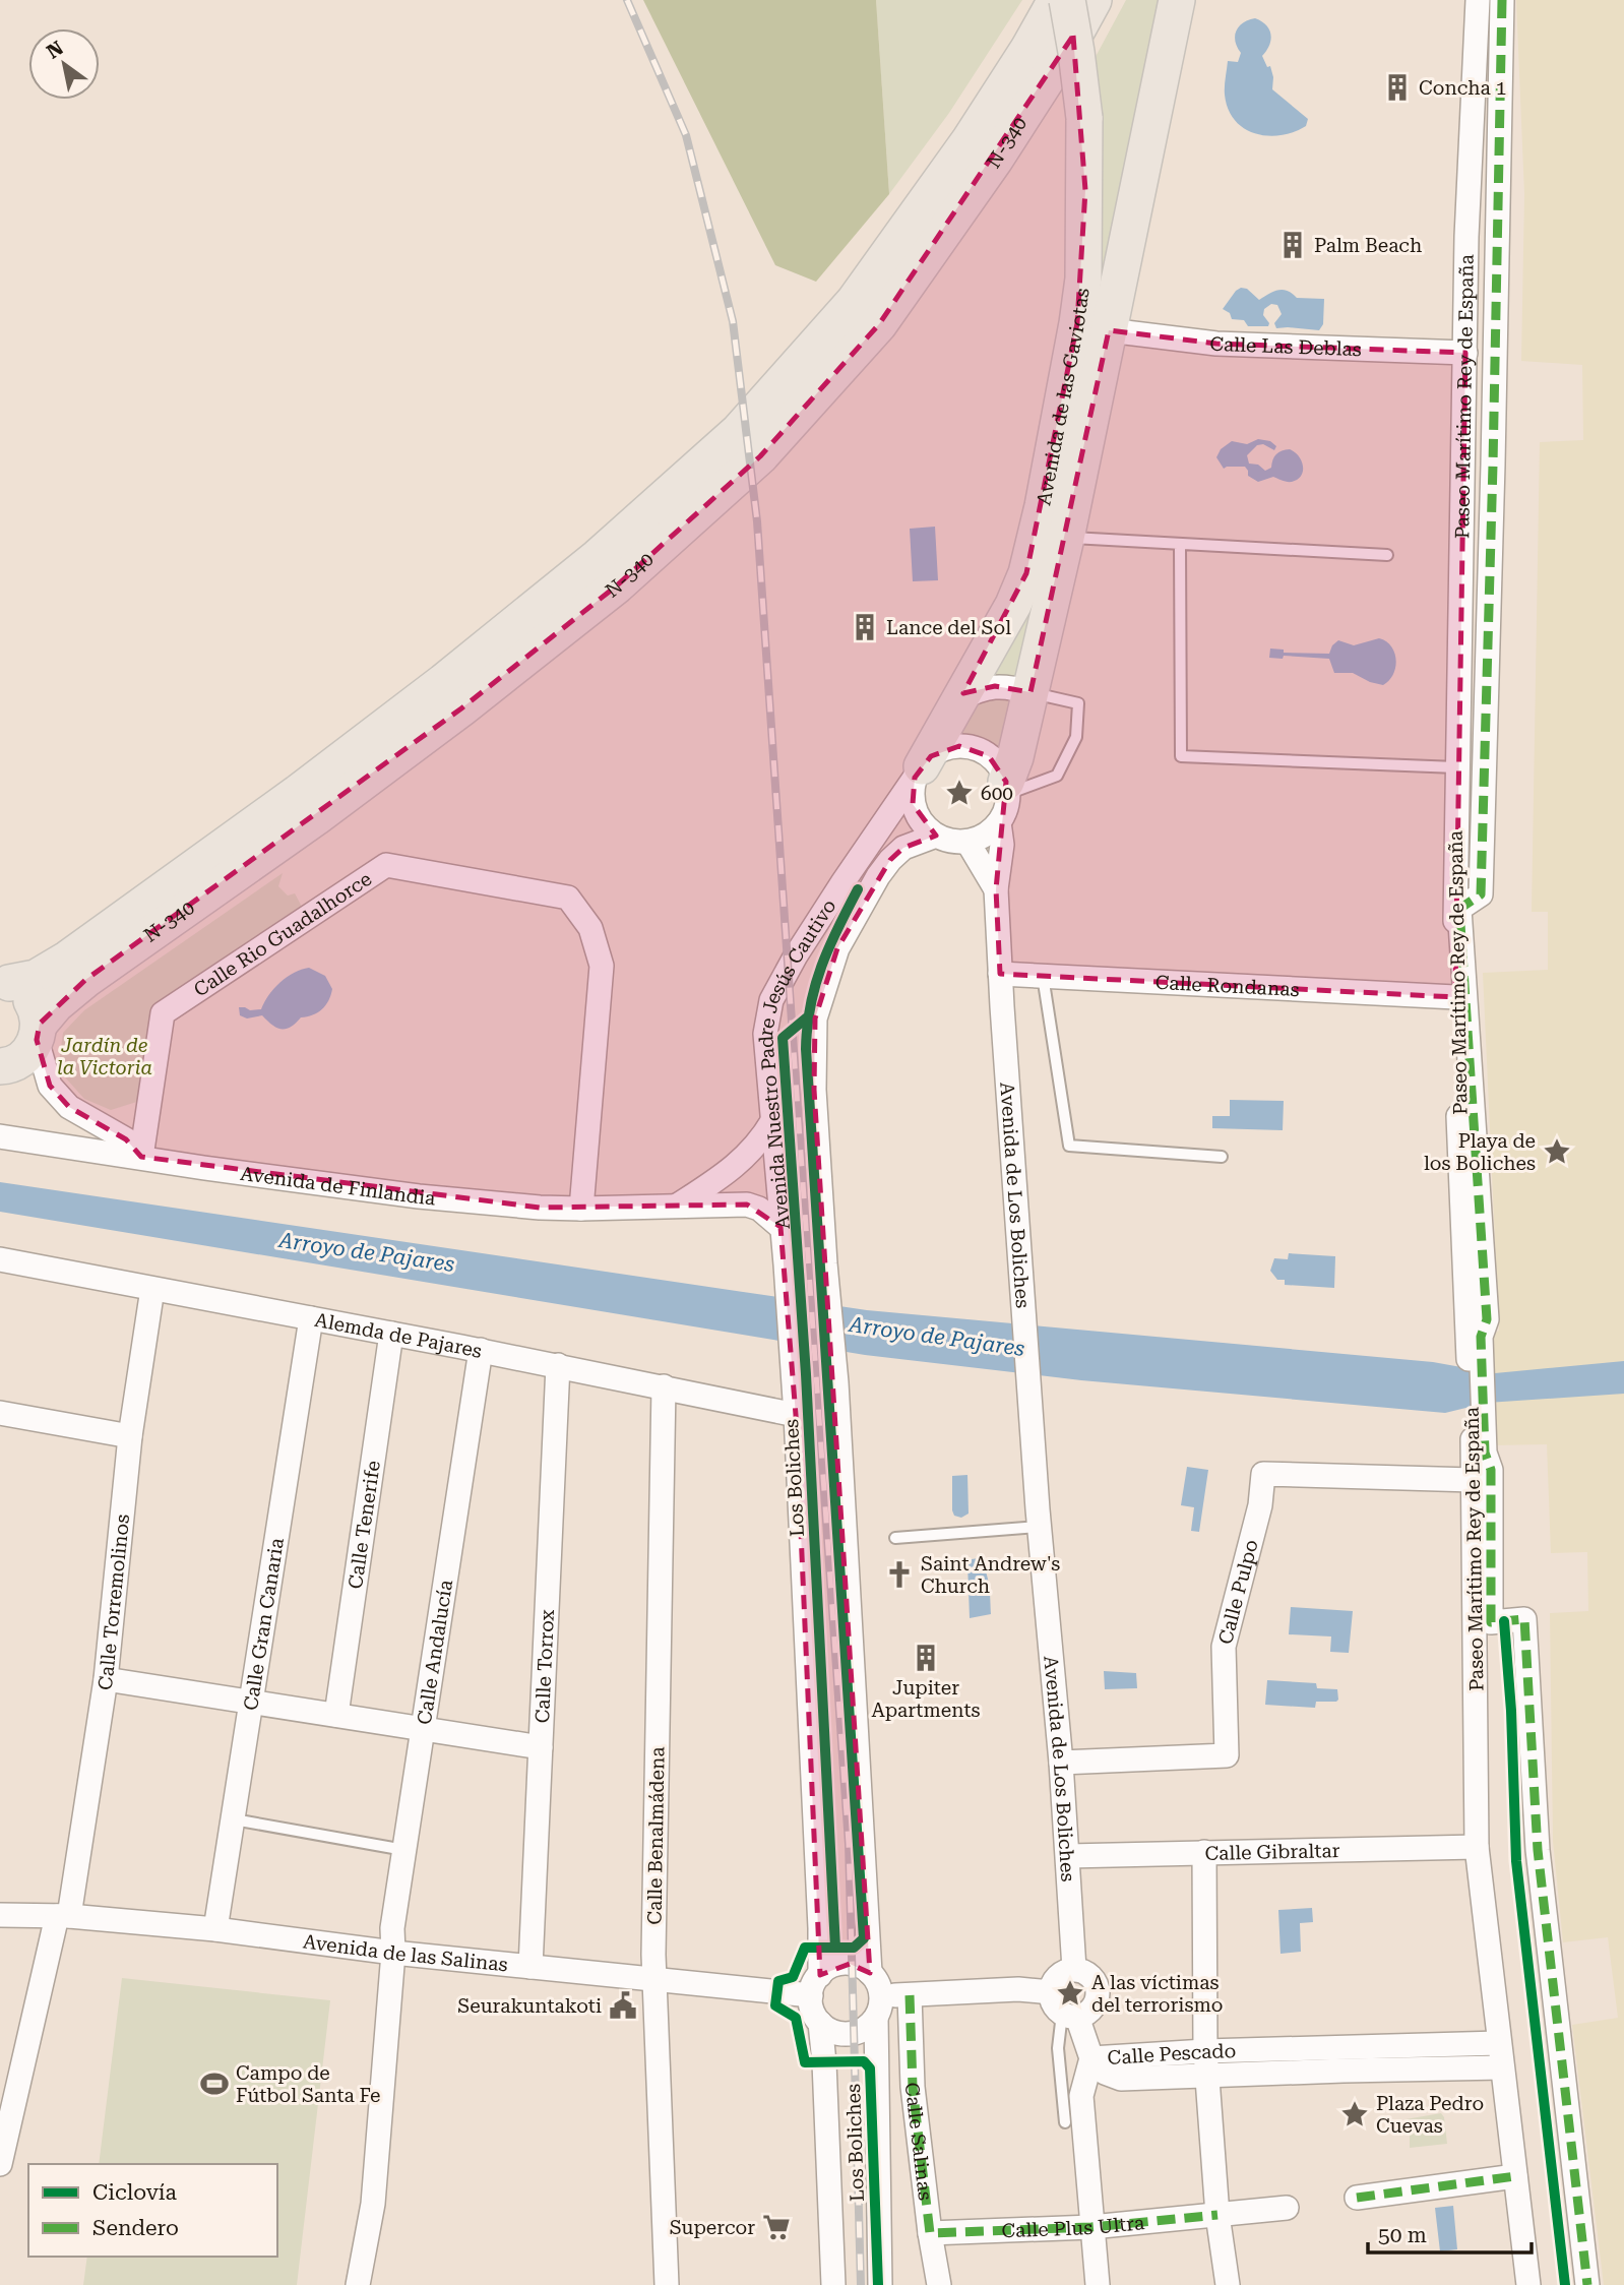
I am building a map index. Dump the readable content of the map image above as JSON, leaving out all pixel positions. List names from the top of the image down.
{
  "streets": {
    "main road": ["N-340", "Avenida de las Gaviotas"],
    "street": [
      "Calle Las Deblas",
      "Paseo Marítimo Rey de España",
      "Calle Rio Guadalhorce",
      "Calle Rondanas",
      "Avenida Nuestro Padre Jesús Cautivo",
      "Avenida de Finlandia",
      "Avenida de Los Boliches",
      "Alemda de Pajares",
      "Calle Tenerife",
      "Calle Pulpo",
      "Calle Torremolinos",
      "Calle Gran Canaria",
      "Calle Andalucía",
      "Calle Torrox",
      "Calle Benalmádena",
      "Calle Gibraltar",
      "Avenida de las Salinas",
      "Calle Pescado",
      "Calle Salinas",
      "Calle Plus Ultra"
    ],
    "cycle path": ["Los Boliches"]
  },
  "crossings": [
    ["Calle Las Deblas", "Avenida de las Gaviotas"],
    ["Calle Las Deblas", "Paseo Marítimo Rey de España"],
    ["Avenida de las Gaviotas", "Avenida Nuestro Padre Jesús Cautivo"],
    ["Avenida de las Gaviotas", "Avenida de Los Boliches"],
    ["Paseo Marítimo Rey de España", "Calle Rondanas"],
    ["Paseo Marítimo Rey de España", "Calle Pulpo"],
    ["Paseo Marítimo Rey de España", "Calle Gibraltar"],
    ["Paseo Marítimo Rey de España", "Calle Pescado"],
    ["Calle Rio Guadalhorce", "Avenida de Finlandia"],
    ["Calle Rondanas", "Avenida de Los Boliches"],
    ["Avenida Nuestro Padre Jesús Cautivo", "Avenida de Finlandia"],
    ["Avenida Nuestro Padre Jesús Cautivo", "Avenida de Los Boliches"],
    ["Avenida Nuestro Padre Jesús Cautivo", "Alemda de Pajares"],
    ["Avenida Nuestro Padre Jesús Cautivo", "Avenida de las Salinas"],
    ["Avenida de Los Boliches", "Calle Pulpo"],
    ["Avenida de Los Boliches", "Calle Gibraltar"],
    ["Alemda de Pajares", "Calle Tenerife"],
    ["Alemda de Pajares", "Calle Torremolinos"],
    ["Alemda de Pajares", "Calle Gran Canaria"],
    ["Alemda de Pajares", "Calle Andalucía"],
    ["Alemda de Pajares", "Calle Torrox"],
    ["Alemda de Pajares", "Calle Benalmádena"],
    ["Calle Torremolinos", "Avenida de las Salinas"],
    ["Calle Gran Canaria", "Avenida de las Salinas"],
    ["Calle Andalucía", "Avenida de las Salinas"],
    ["Calle Torrox", "Avenida de las Salinas"],
    ["Calle Benalmádena", "Avenida de las Salinas"],
    ["Calle Salinas", "Calle Plus Ultra"]
  ],
  "water": ["Arroyo de Pajares"],
  "parks": ["Jardín de la Victoria"],
  "places": {
    "building": [
      "Concha 1",
      "Palm Beach",
      "Lance del Sol",
      "Jupiter Apartments"
    ],
    "place": [
      "600",
      "Playa de los Boliches",
      "A las víctimas del terrorismo",
      "Plaza Pedro Cuevas"
    ],
    "church": ["Saint Andrew's Church"],
    "public building": ["Seurakuntakoti"],
    "sports": ["Campo de Fútbol Santa Fe"],
    "supermarket": ["Supercor"]
  },
  "legend": ["Ciclovía", "Sendero"],
  "scale_bar": "50 m",
  "north": "top left"
}
